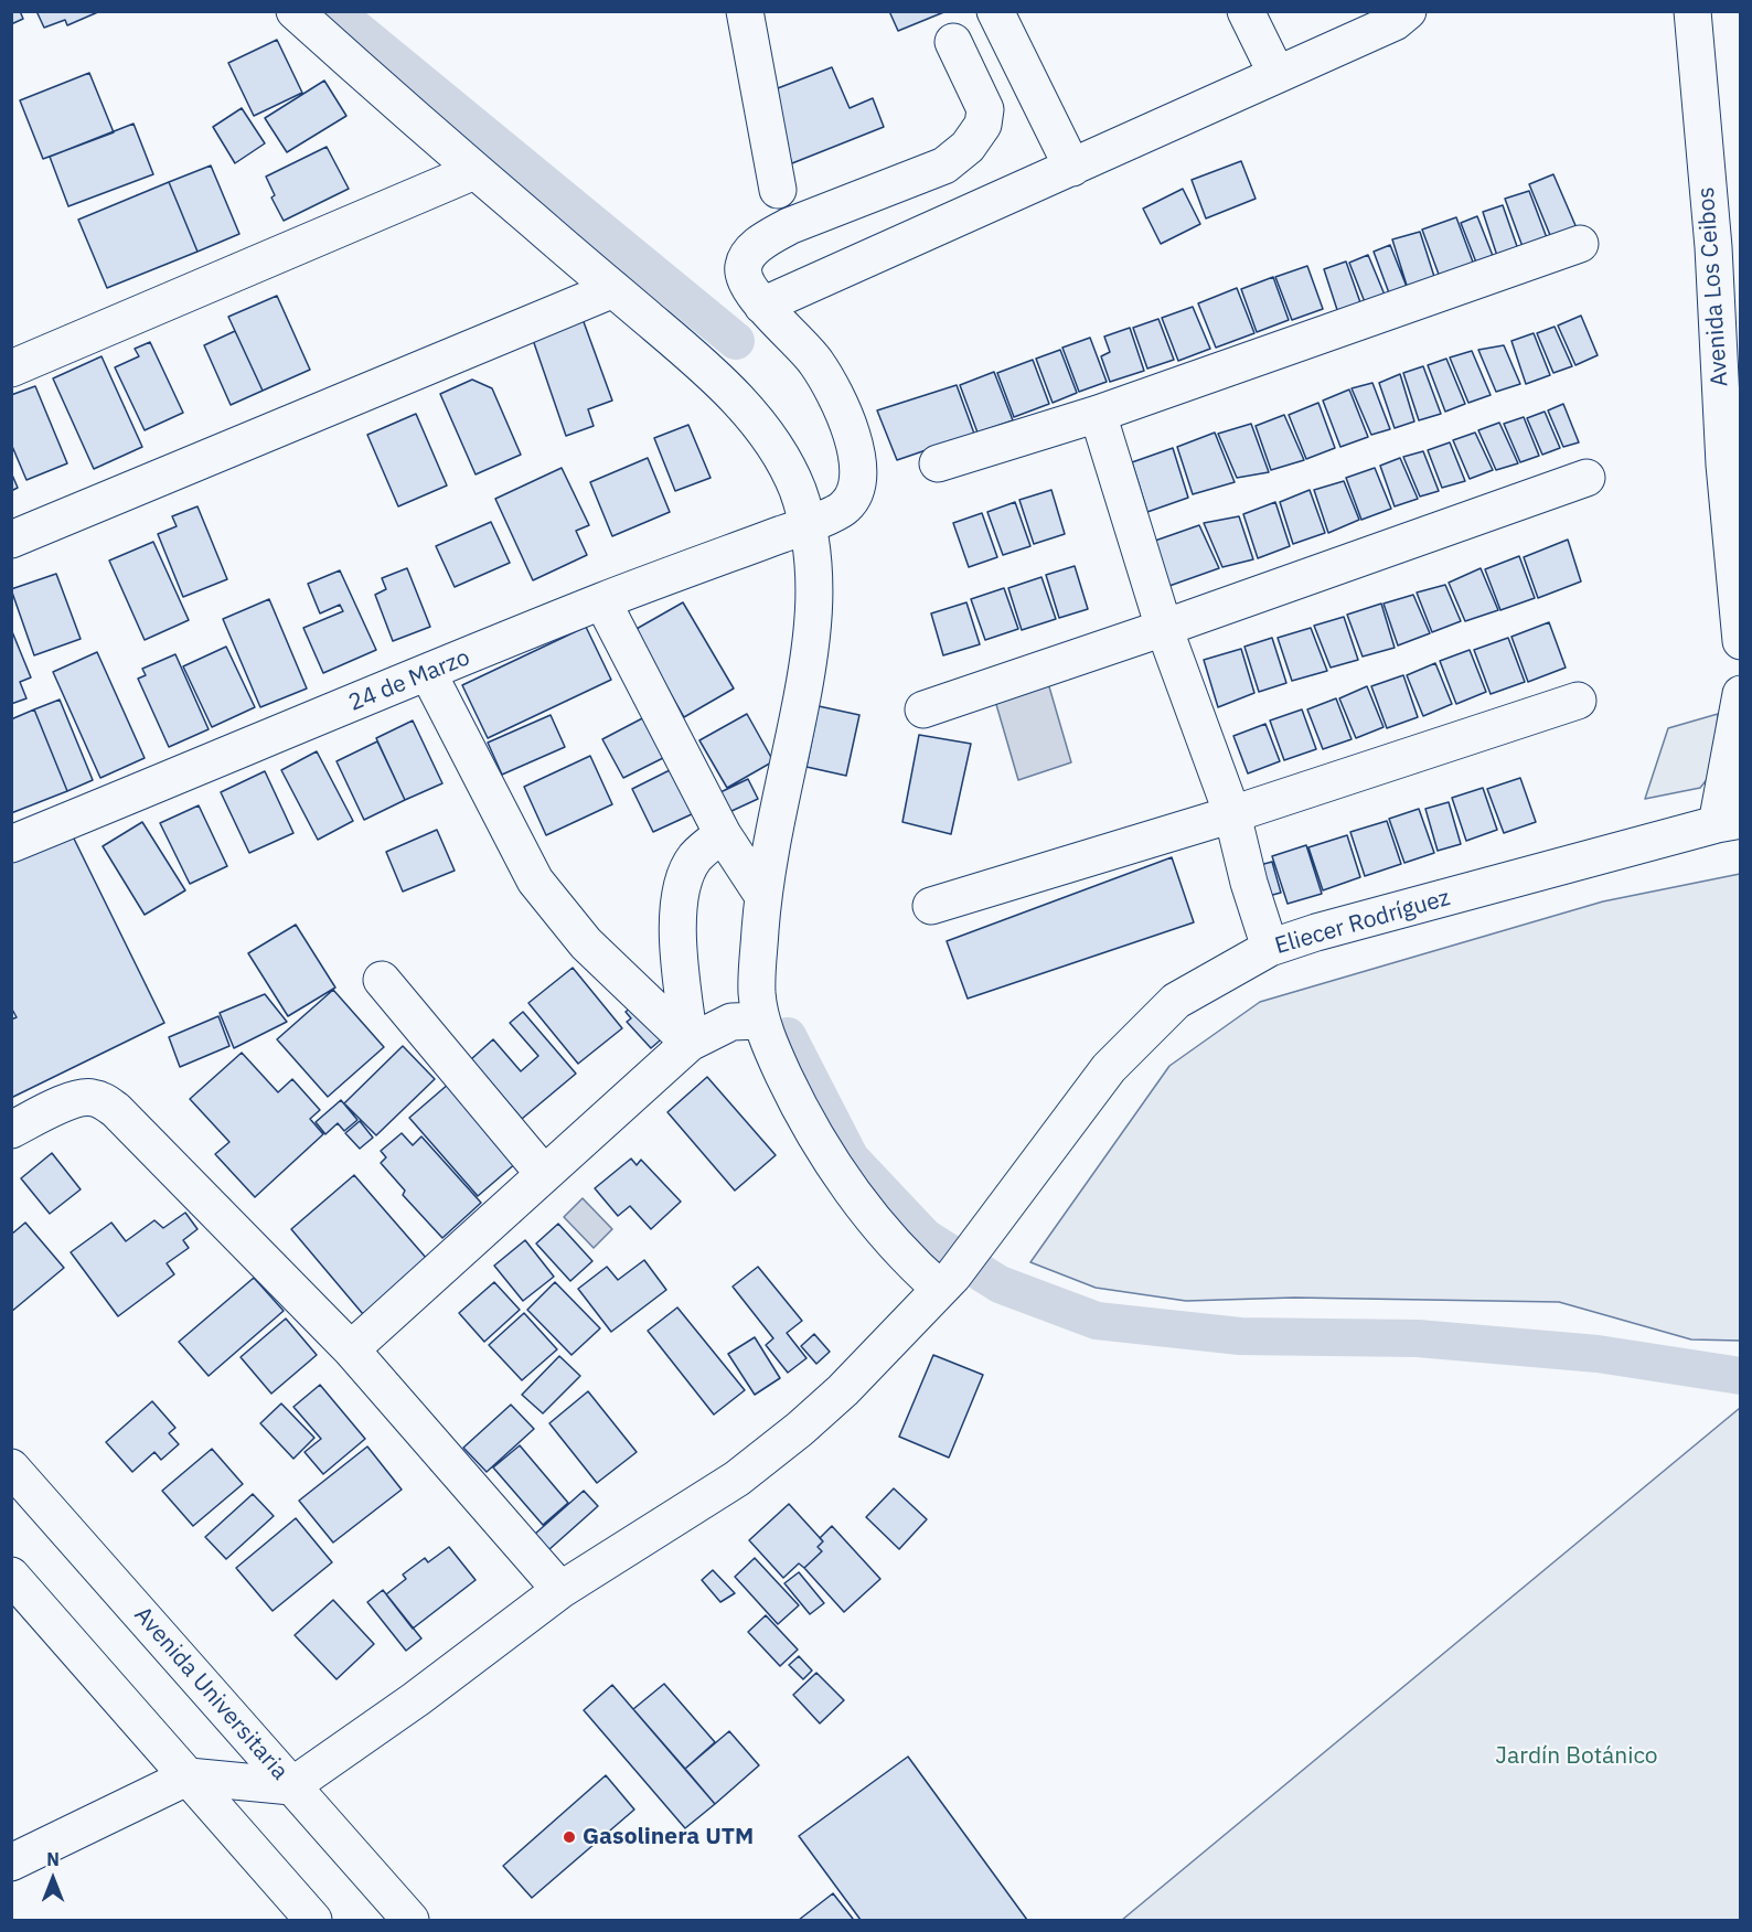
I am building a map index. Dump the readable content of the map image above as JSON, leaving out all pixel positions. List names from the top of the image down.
{
  "streets": {
    "street": [
      "Avenida Los Ceibos",
      "24 de Marzo",
      "Eliecer Rodríguez",
      "Avenida Universitaria"
    ]
  },
  "crossings": [
    ["Eliecer Rodríguez", "Avenida Universitaria"]
  ],
  "parks": ["Jardín Botánico"],
  "places": ["Gasolinera UTM"],
  "north": "top"
}
